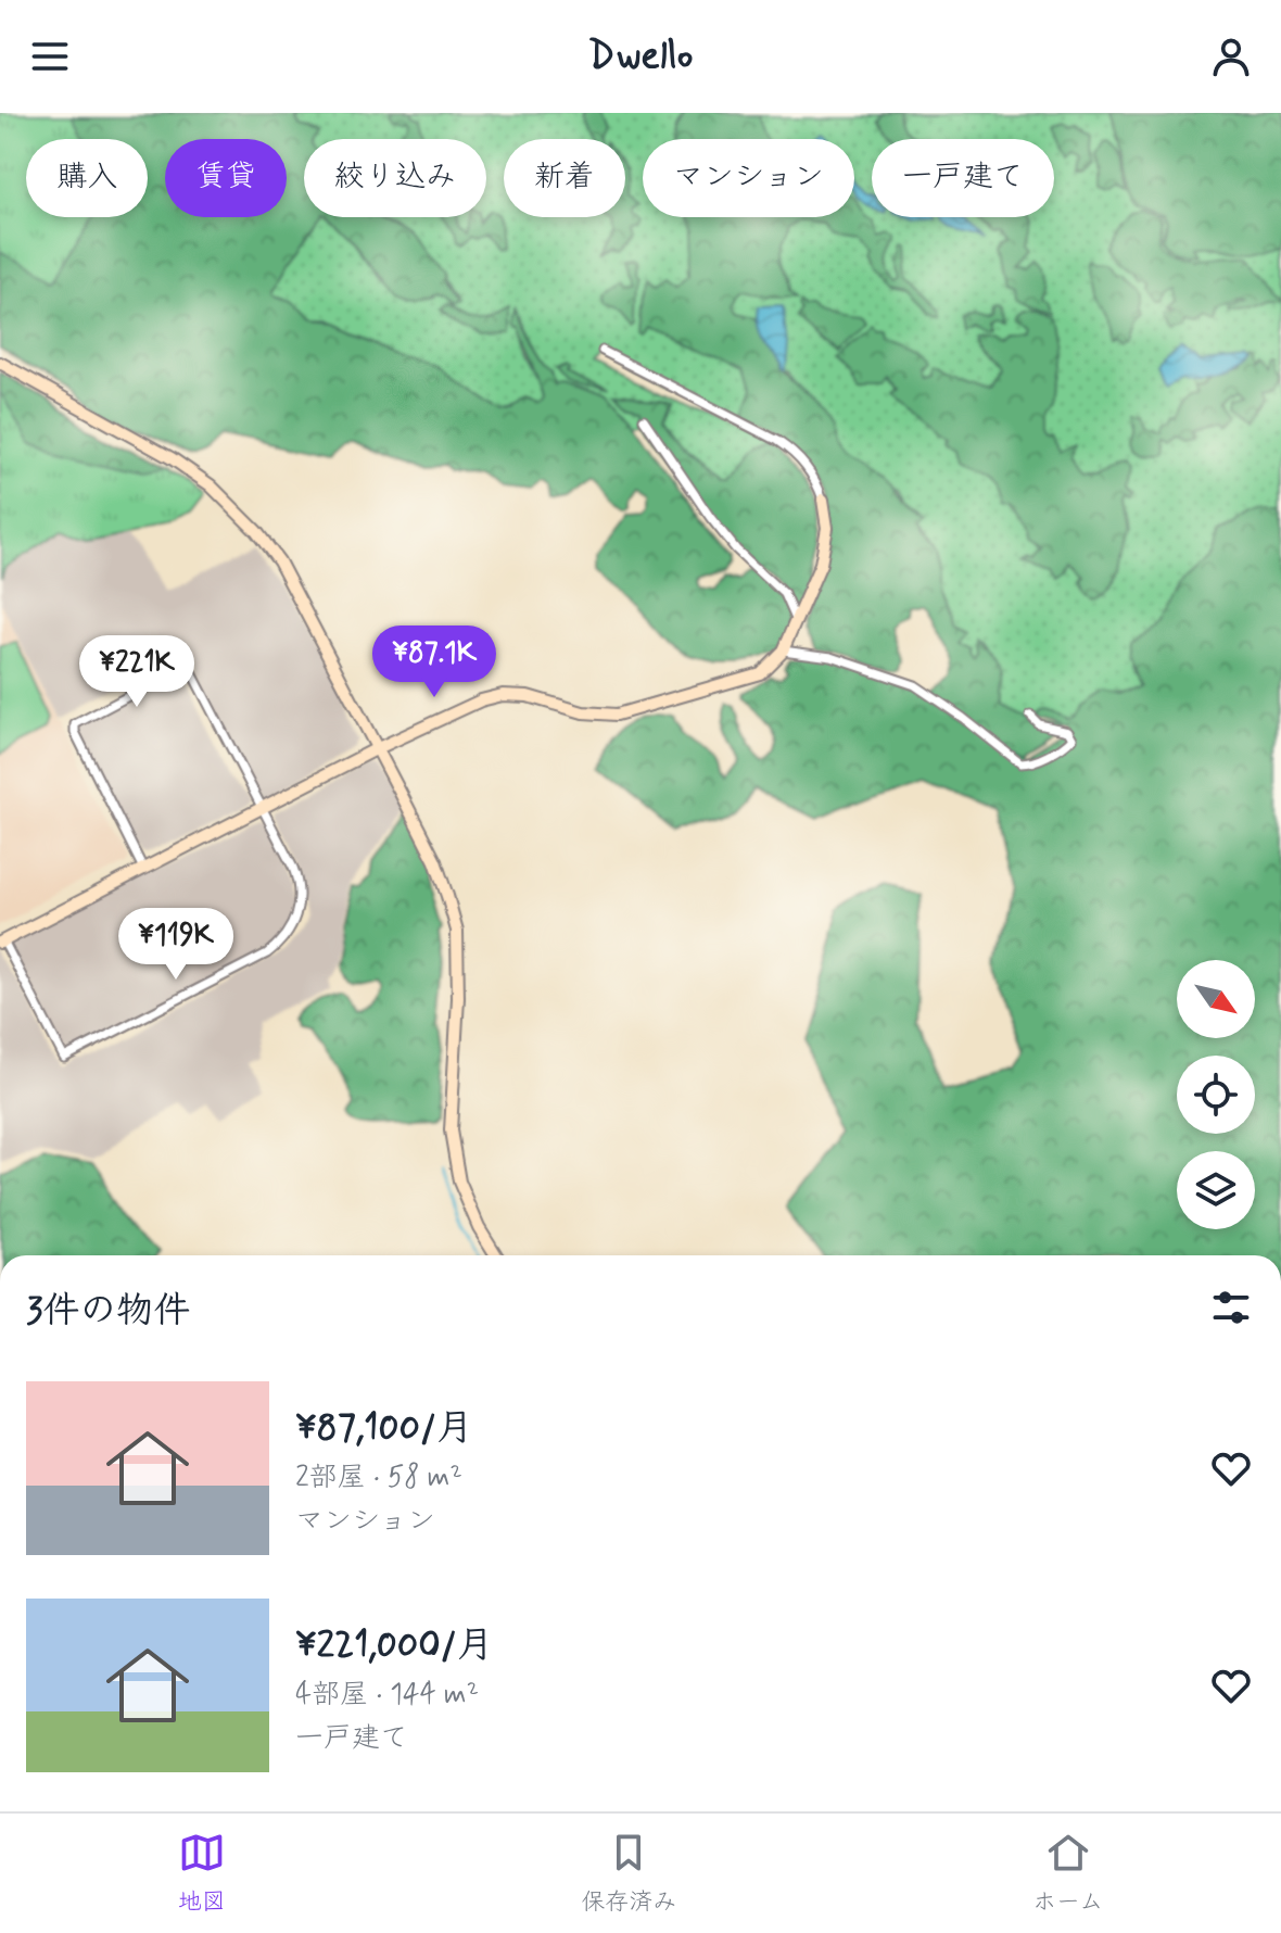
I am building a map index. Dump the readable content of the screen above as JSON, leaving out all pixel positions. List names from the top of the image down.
{
  "north": "bottom right",
  "page": {
    "header": "Dwello",
    "chip": [
      "購入",
      "賃貸",
      "絞り込み",
      "新着",
      "マンション",
      "一戸建て"
    ],
    "price": ["¥87.1K", "¥221K", "¥119K"],
    "heading": "3件の物件",
    "list": [
      {
        "name": "¥87,100/月",
        "note": "2部屋 · 58 m² · マンション"
      },
      {
        "name": "¥221,000/月",
        "note": "4部屋 · 144 m² · 一戸建て"
      }
    ],
    "tabs": ["地図", "保存済み", "ホーム"]
  }
}
